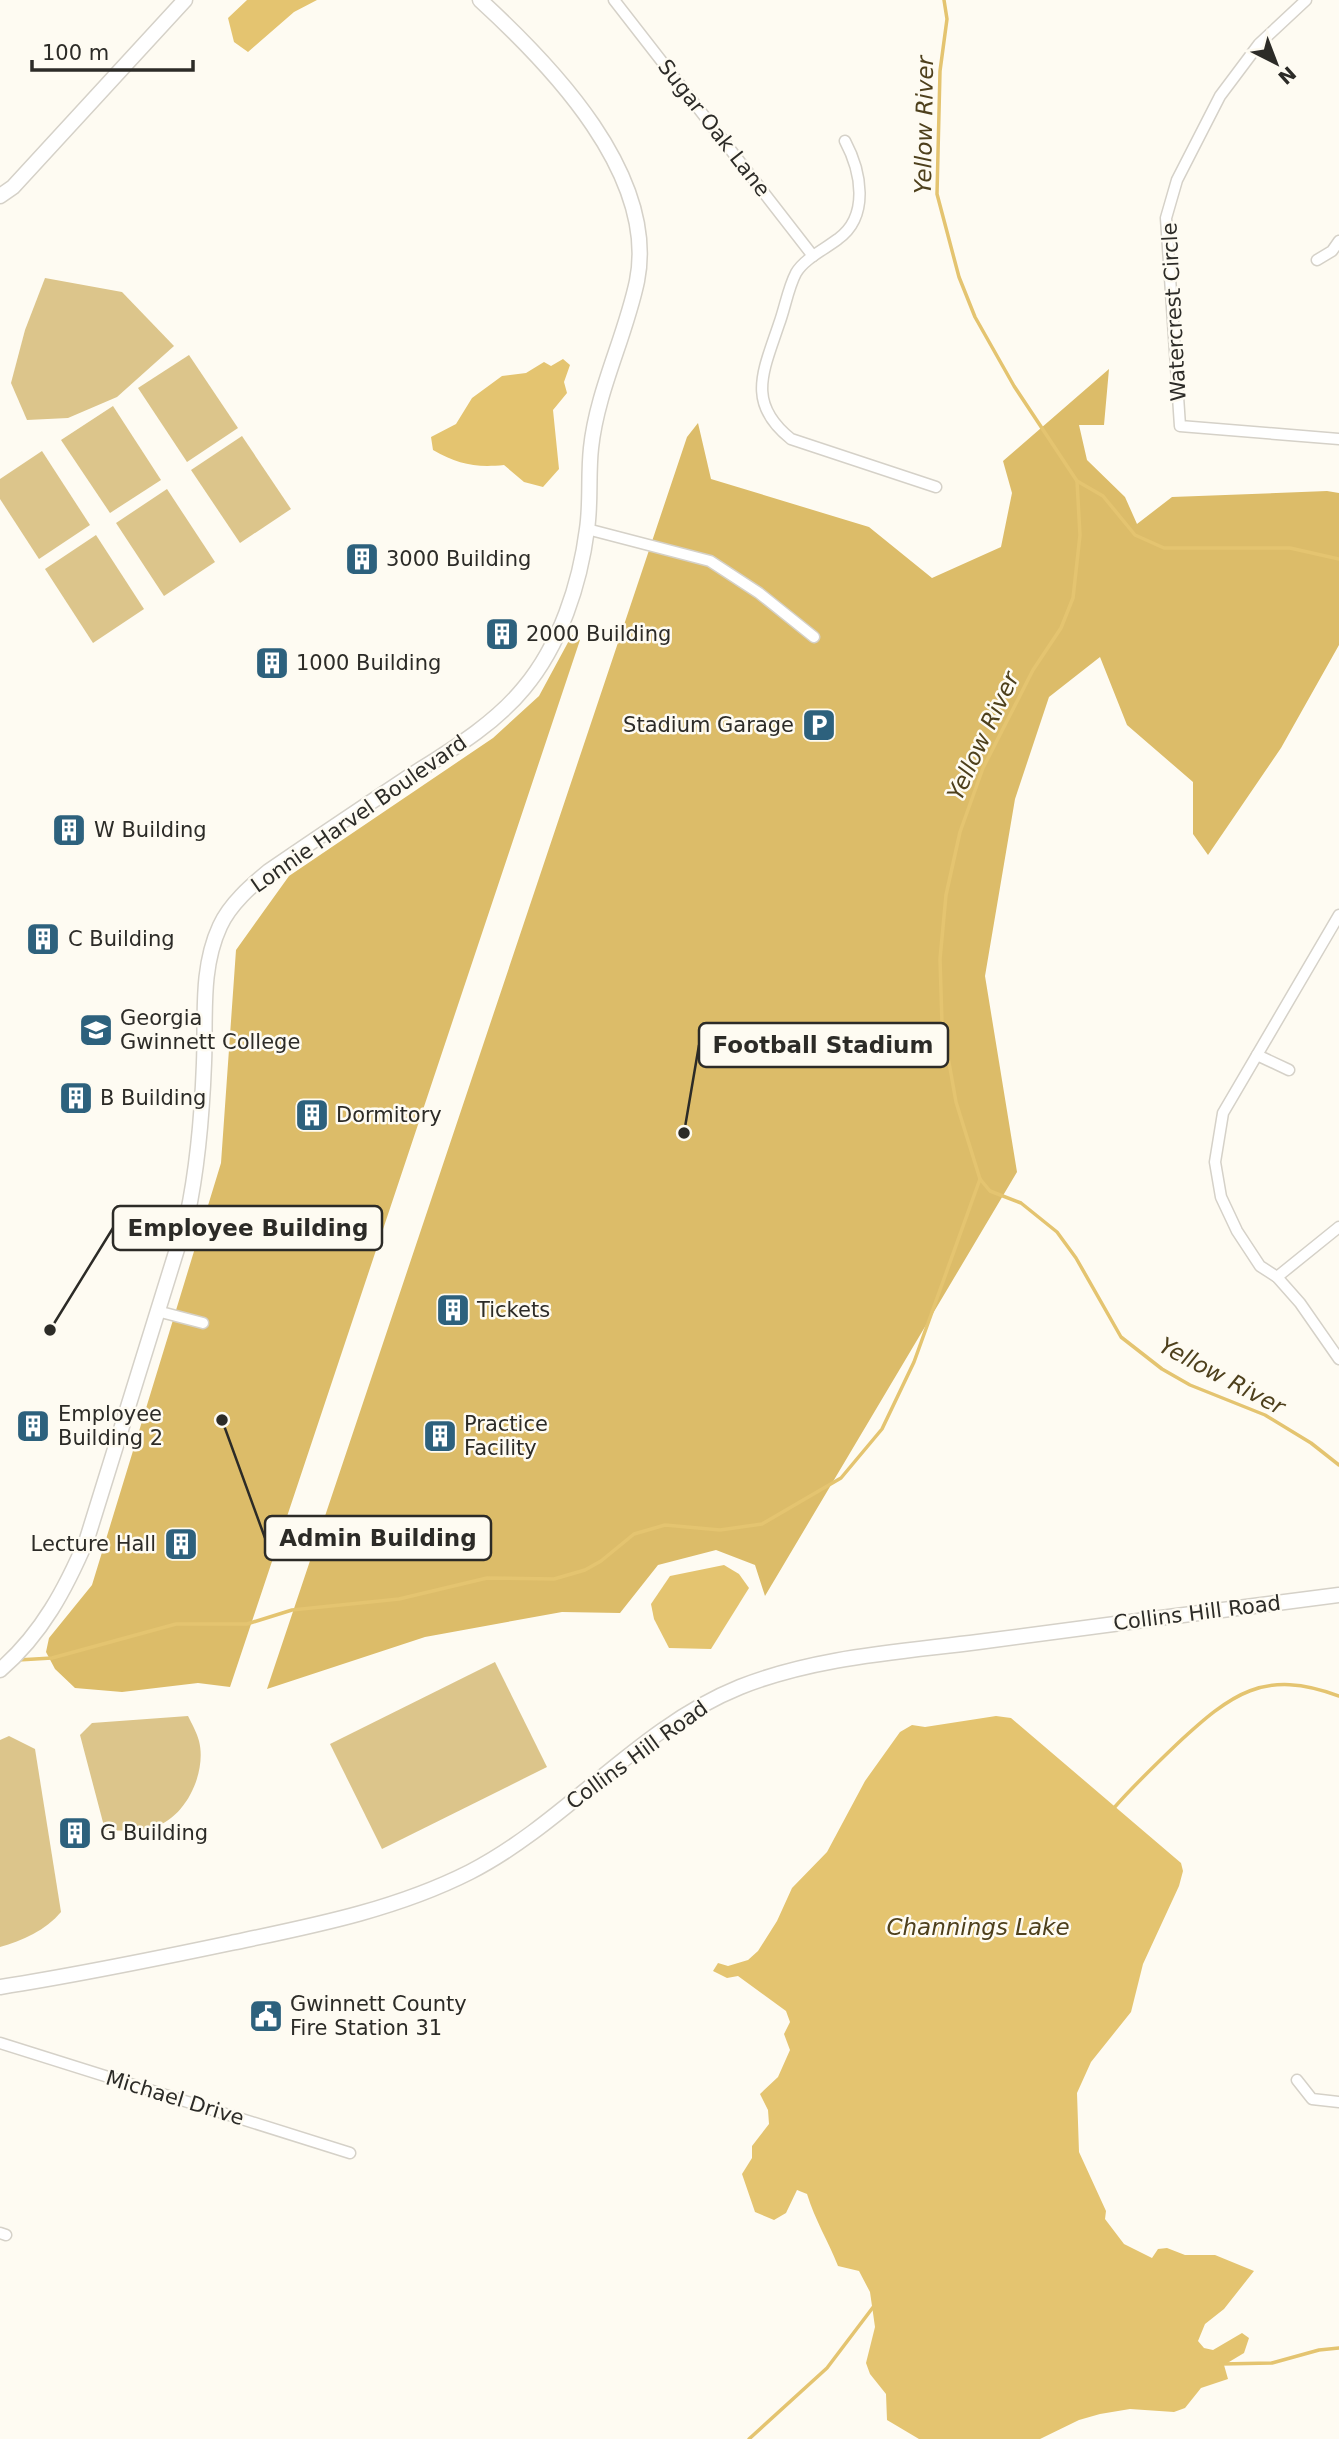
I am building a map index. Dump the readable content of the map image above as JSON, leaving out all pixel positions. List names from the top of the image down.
{
  "streets": {
    "street": [
      "Sugar Oak Lane",
      "Watercrest Circle",
      "Lonnie Harvel Boulevard",
      "Collins Hill Road",
      "Michael Drive"
    ]
  },
  "water": ["Yellow River", "Channings Lake"],
  "places": {
    "building": [
      "3000 Building",
      "2000 Building",
      "1000 Building",
      "W Building",
      "C Building",
      "B Building",
      "Dormitory",
      "Tickets",
      "Employee Building 2",
      "Practice Facility",
      "Lecture Hall",
      "G Building"
    ],
    "parking": ["Stadium Garage"],
    "school or university": ["Georgia Gwinnett College"],
    "other": ["Football Stadium", "Employee Building", "Admin Building"],
    "public building": ["Gwinnett County Fire Station 31"]
  },
  "scale_bar": "100 m",
  "north": "bottom right"
}
